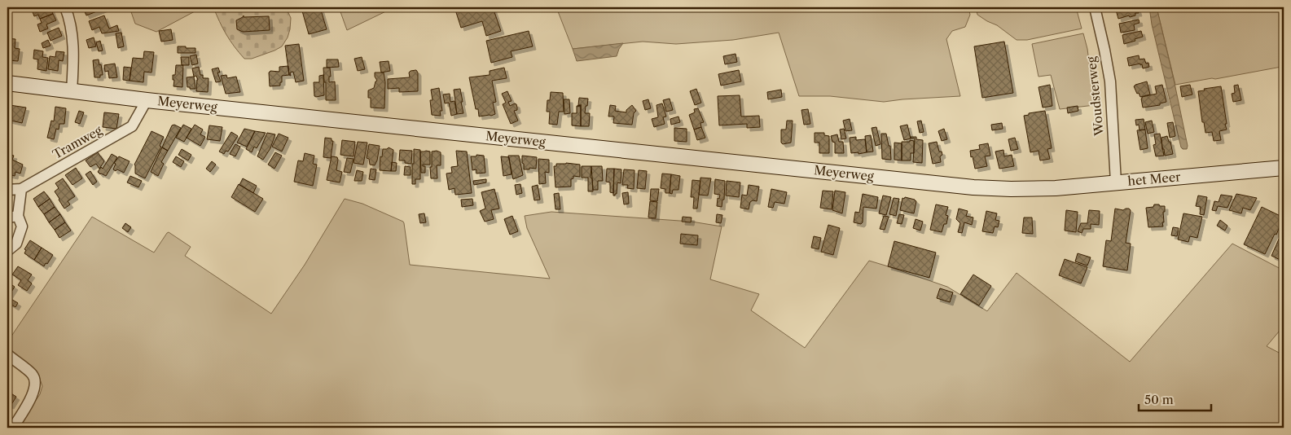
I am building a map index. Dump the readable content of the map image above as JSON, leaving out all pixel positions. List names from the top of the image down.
{
  "streets": {
    "main road": ["Meyerweg", "het Meer"],
    "street": ["Woudsterweg", "Tramweg"]
  },
  "crossings": [
    ["Woudsterweg", "het Meer"],
    ["Meyerweg", "Tramweg"],
    ["Meyerweg", "het Meer"]
  ],
  "scale_bar": "50 m"
}
